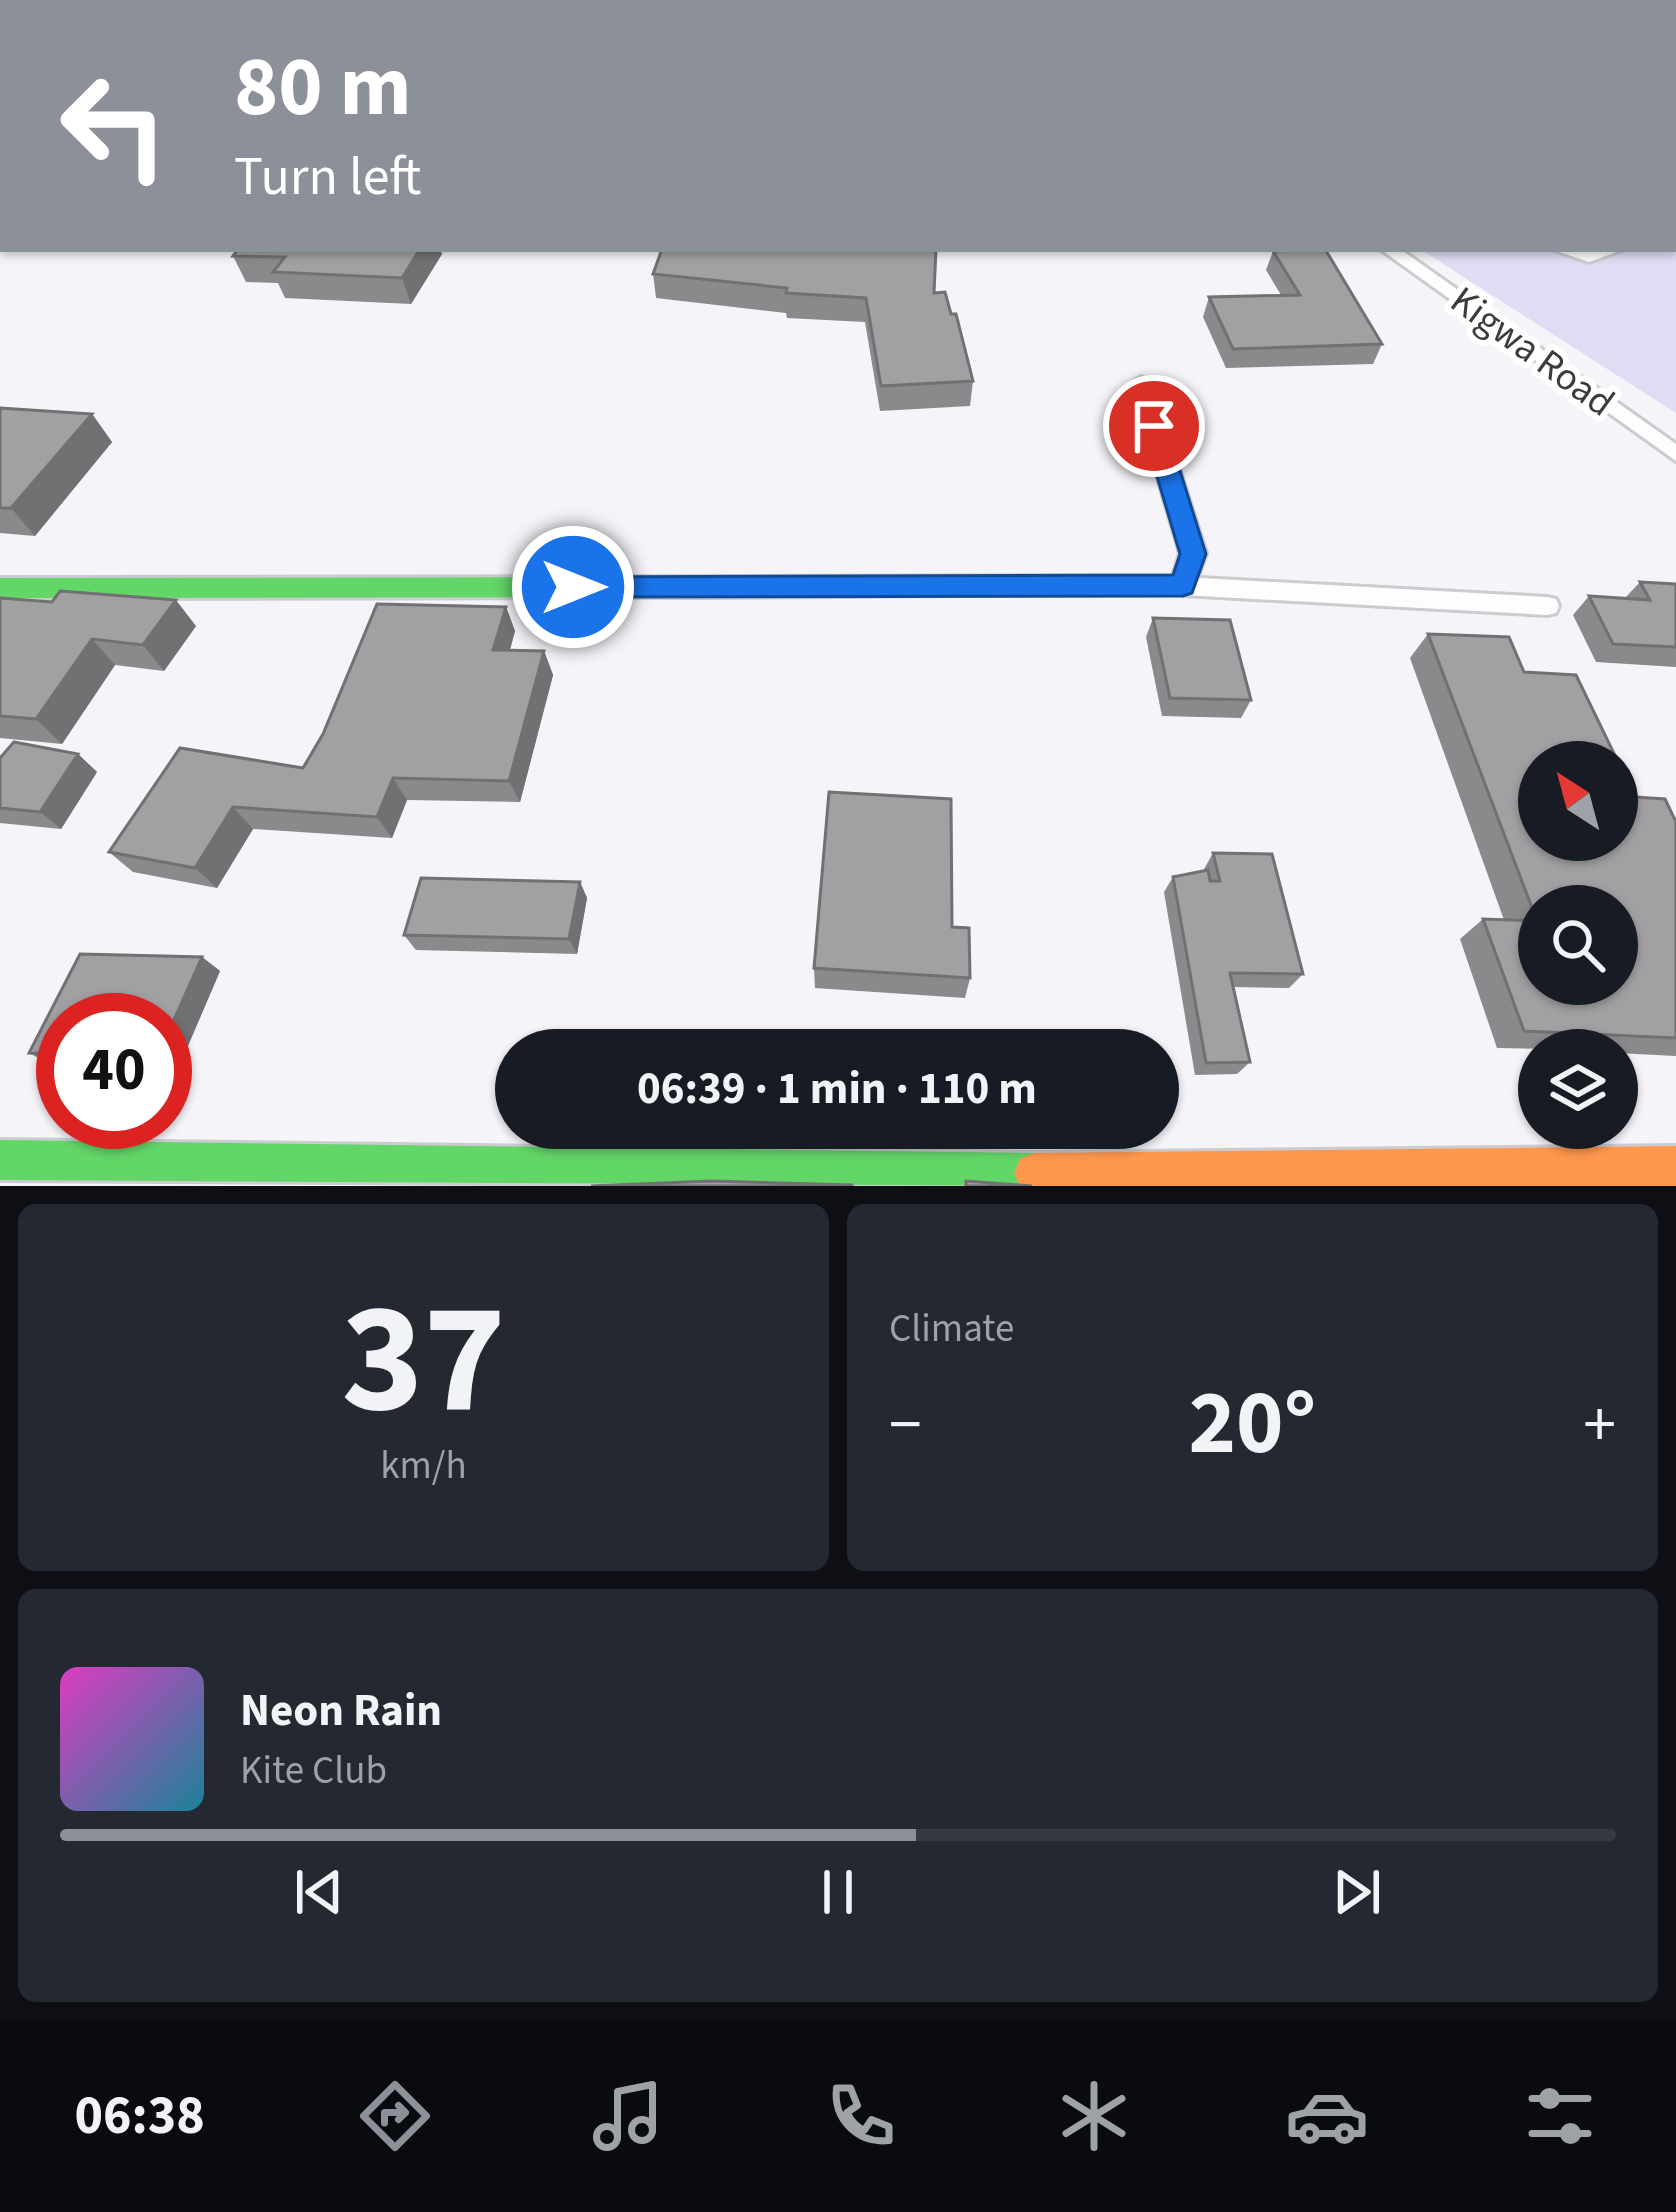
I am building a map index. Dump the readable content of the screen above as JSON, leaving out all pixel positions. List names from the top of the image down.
{
  "streets": {
    "lane": ["Kigwa Road"]
  },
  "north": "top left",
  "page": {
    "turn": ["80 m", "Turn left"],
    "limit": "40",
    "trip": "06:39 · 1 min · 110 m",
    "tile": [
      ["37", "km/h"],
      "Climate"
    ],
    "heat": ["−", "20°", "+"],
    "song": ["Neon Rain", "Kite Club"],
    "tabs": "06:38"
  }
}
